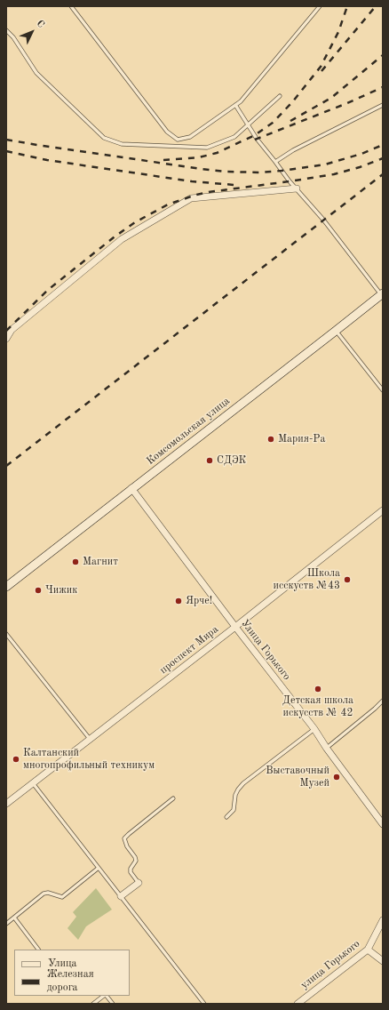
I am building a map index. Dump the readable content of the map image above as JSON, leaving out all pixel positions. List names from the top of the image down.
{
  "streets": {
    "street": [
      "Комсомольская улица",
      "проспект Мира",
      "Улица Горького",
      "улица Горького"
    ]
  },
  "crossings": [
    ["Комсомольская улица", "Улица Горького"],
    ["проспект Мира", "Улица Горького"]
  ],
  "places": [
    "Мария-Ра",
    "СДЭК",
    "Магнит",
    "Школа исскуств №43",
    "Чижик",
    "Ярче!",
    "Детская школа искусств № 42",
    "Калтанский многопрофильный техникум",
    "Выставочный Музей"
  ],
  "legend": ["Улица", "Железная дорога"],
  "north": "top right"
}
